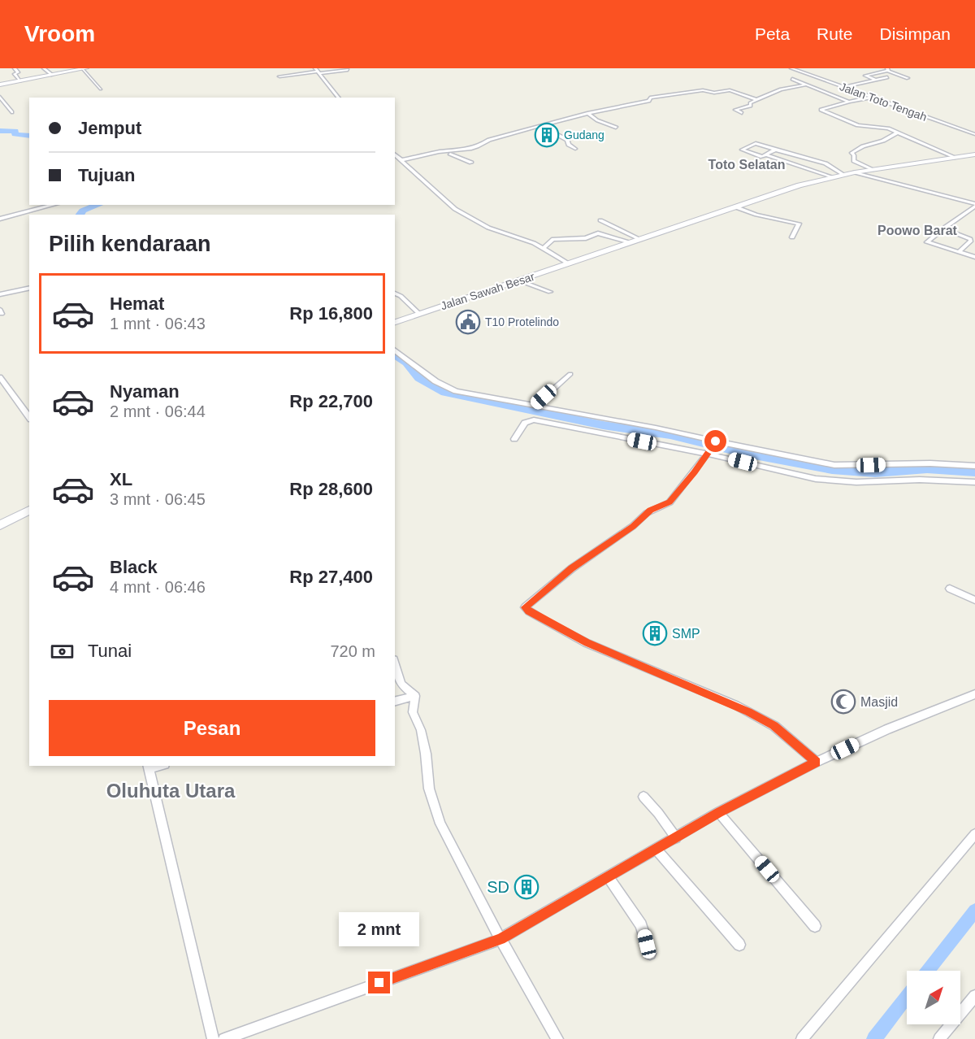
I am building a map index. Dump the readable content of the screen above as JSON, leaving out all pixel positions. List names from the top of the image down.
{
  "streets": {
    "main road": ["Jalan Sawah Besar"],
    "street": ["Jalan Toto Tengah"]
  },
  "districts": ["Toto Selatan", "Poowo Barat", "Oluhuta Utara"],
  "places": {
    "building": ["Gudang", "SMP", "SD"],
    "public building": ["T10 Protelindo"],
    "mosque": ["Masjid"]
  },
  "north": "top right",
  "page": {
    "header": "Vroom",
    "nav": ["Peta", "Rute", "Disimpan"],
    "banner": ["Jemput", "Tujuan"],
    "heading": "Pilih kendaraan",
    "list": [
      {
        "name": "Hemat",
        "note": "1 mnt · 06:43",
        "value": "Rp 16,800"
      },
      {
        "name": "Nyaman",
        "note": "2 mnt · 06:44",
        "value": "Rp 22,700"
      },
      {
        "name": "XL",
        "note": "3 mnt · 06:45",
        "value": "Rp 28,600"
      },
      {
        "name": "Black",
        "note": "4 mnt · 06:46",
        "value": "Rp 27,400"
      }
    ],
    "pay": ["Tunai", "720 m"],
    "buttons": "Pesan",
    "bubble": "2 mnt"
  }
}
